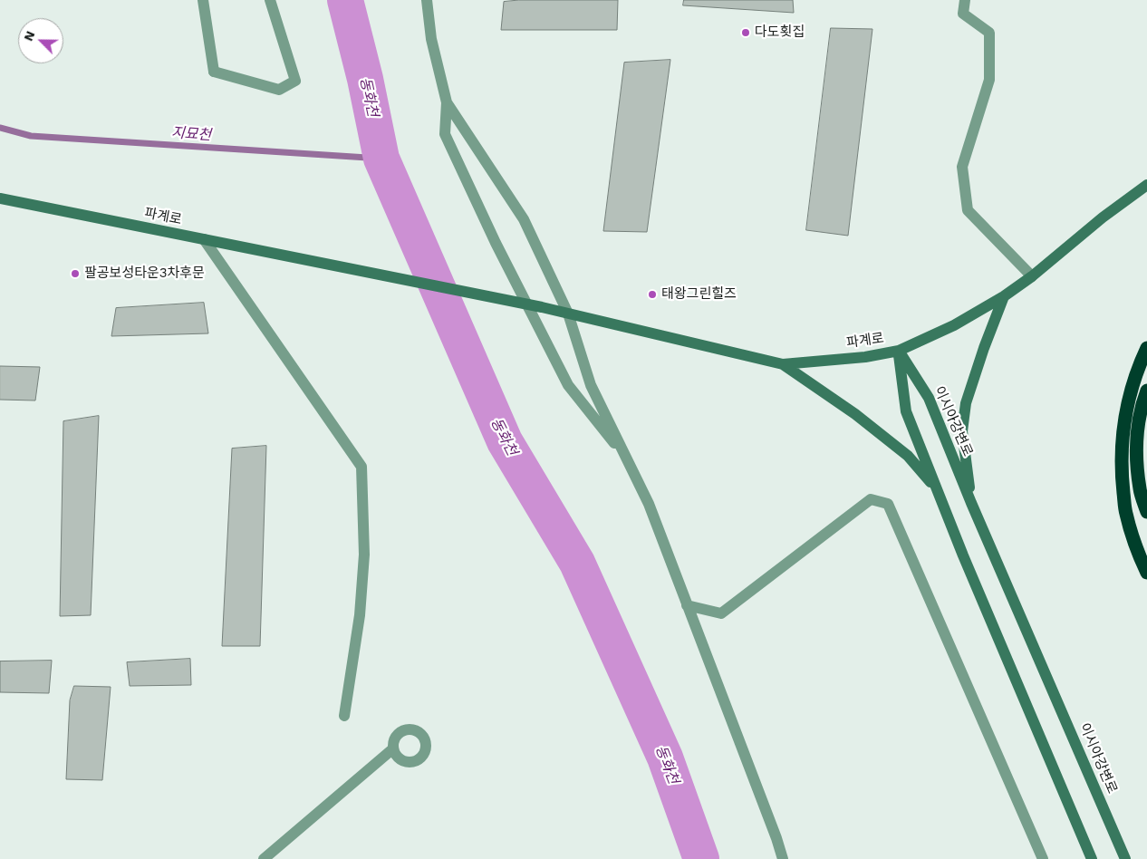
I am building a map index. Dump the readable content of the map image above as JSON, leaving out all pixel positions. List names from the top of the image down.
{
  "streets": {
    "main road": ["파계로", "이시아강변로"]
  },
  "crossings": [
    ["파계로", "이시아강변로"]
  ],
  "water": ["동화천", "지묘천"],
  "places": ["다도횟집", "팔공보성타운3차후문", "태왕그린힐즈"],
  "north": "top left"
}
